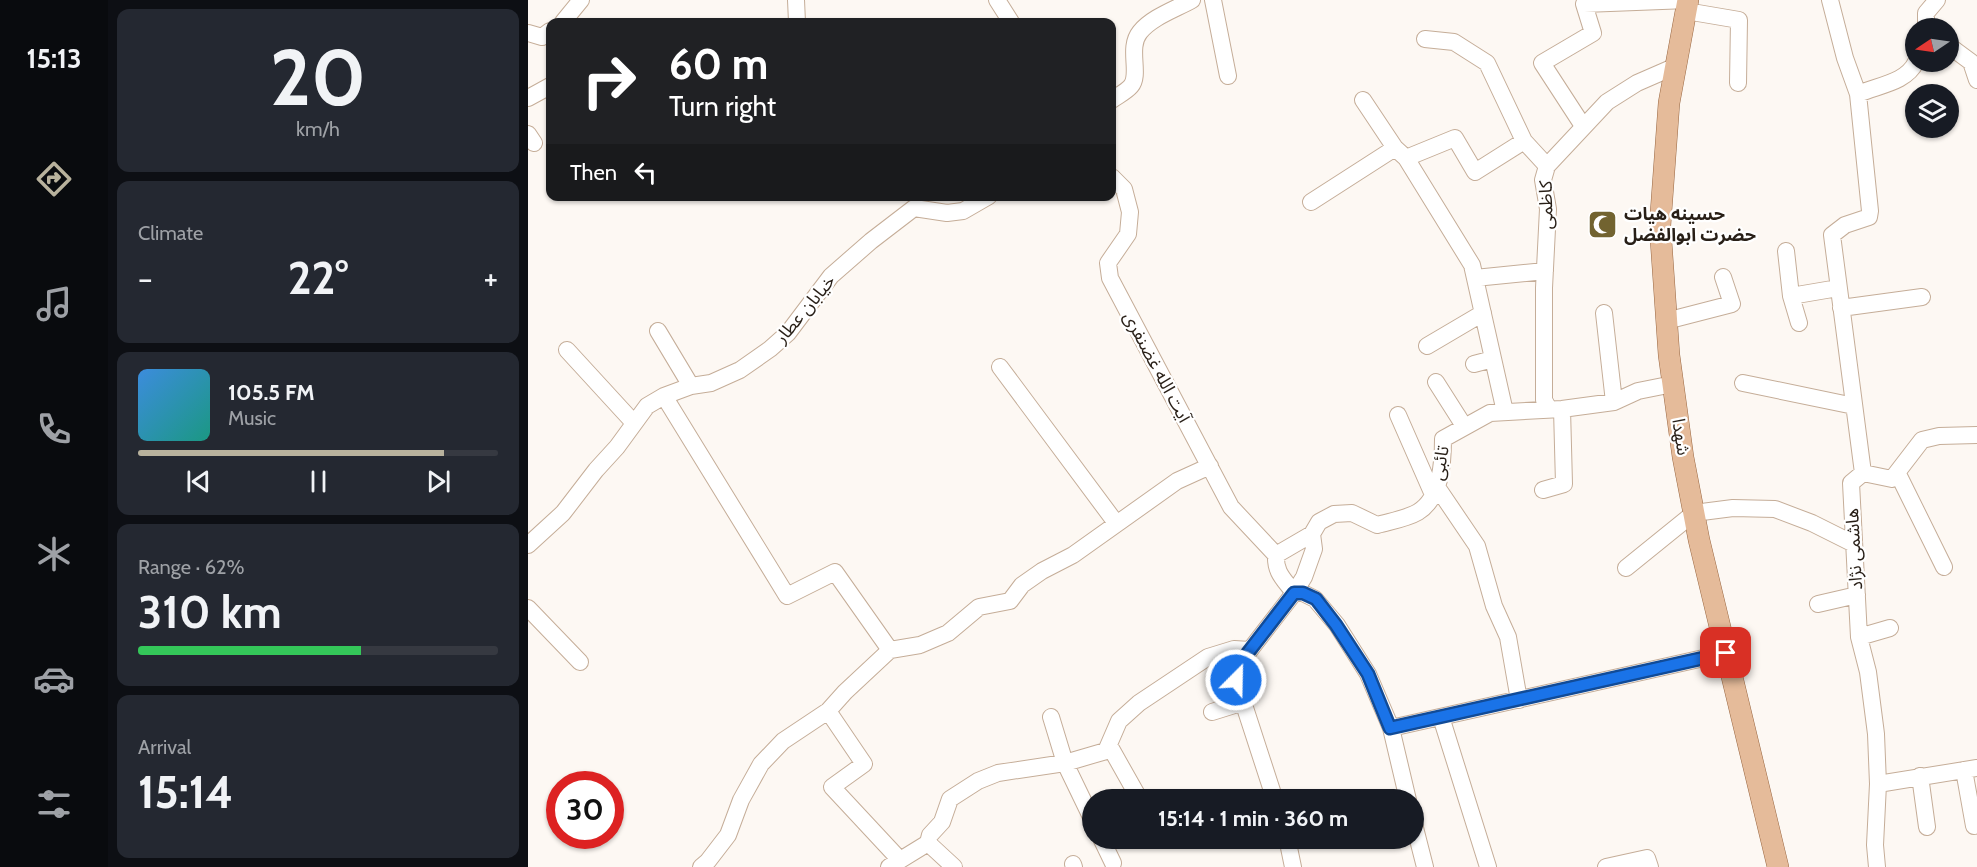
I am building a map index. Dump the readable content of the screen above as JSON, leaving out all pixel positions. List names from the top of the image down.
{
  "streets": {
    "main road": ["شهدا"],
    "street": [
      "کاظمی",
      "خیابان عطار",
      "آیت الله غضنفری",
      "تائبی",
      "هاشمی نژاد"
    ]
  },
  "crossings": [
    ["کاظمی", "شهدا"],
    ["کاظمی", "تائبی"],
    ["آیت الله غضنفری", "تائبی"],
    ["شهدا", "تائبی"]
  ],
  "places": {
    "mosque": ["حسینه هیات حضرت ابوالفضل"]
  },
  "north": "left",
  "page": {
    "tabs": "15:13",
    "tile": [
      ["20", "km/h"],
      "Climate",
      ["Range · 62%", "310 km"],
      ["Arrival", "15:14"]
    ],
    "turn": ["60 m", "Turn right"],
    "then": "Then",
    "heat": ["−", "22°", "+"],
    "song": ["105.5 FM", "Music"],
    "limit": "30",
    "trip": "15:14 · 1 min · 360 m"
  }
}
